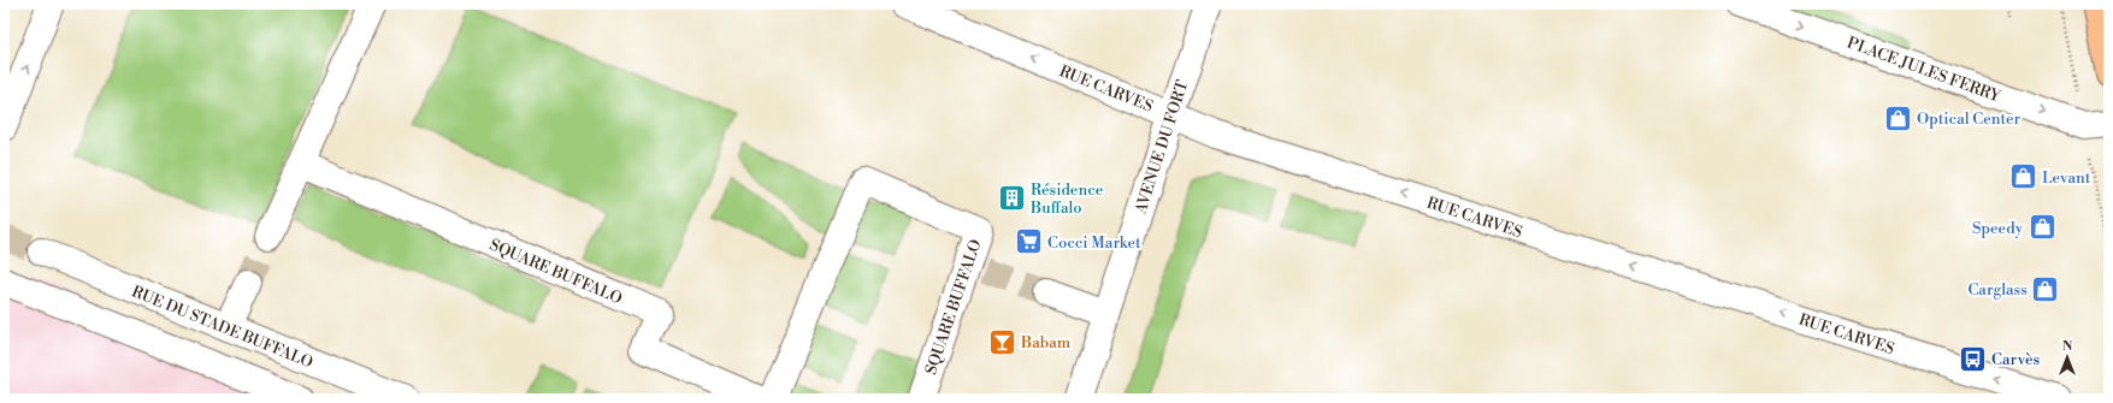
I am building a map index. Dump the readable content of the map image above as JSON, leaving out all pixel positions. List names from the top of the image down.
{
  "streets": {
    "street": [
      "PLACE JULES FERRY",
      "RUE CARVES",
      "AVENUE DU FORT",
      "SQUARE BUFFALO",
      "RUE DU STADE BUFFALO"
    ]
  },
  "crossings": [
    ["RUE CARVES", "AVENUE DU FORT"]
  ],
  "one_way": ["PLACE JULES FERRY", "RUE CARVES"],
  "places": {
    "shop": [
      "Optical Center",
      "Levant",
      "Speedy",
      "Carglass"
    ],
    "building": ["Résidence Buffalo"],
    "supermarket": ["Cocci Market"],
    "bar": ["Babam"],
    "bus stop": ["Carvès"]
  },
  "north": "top"
}
